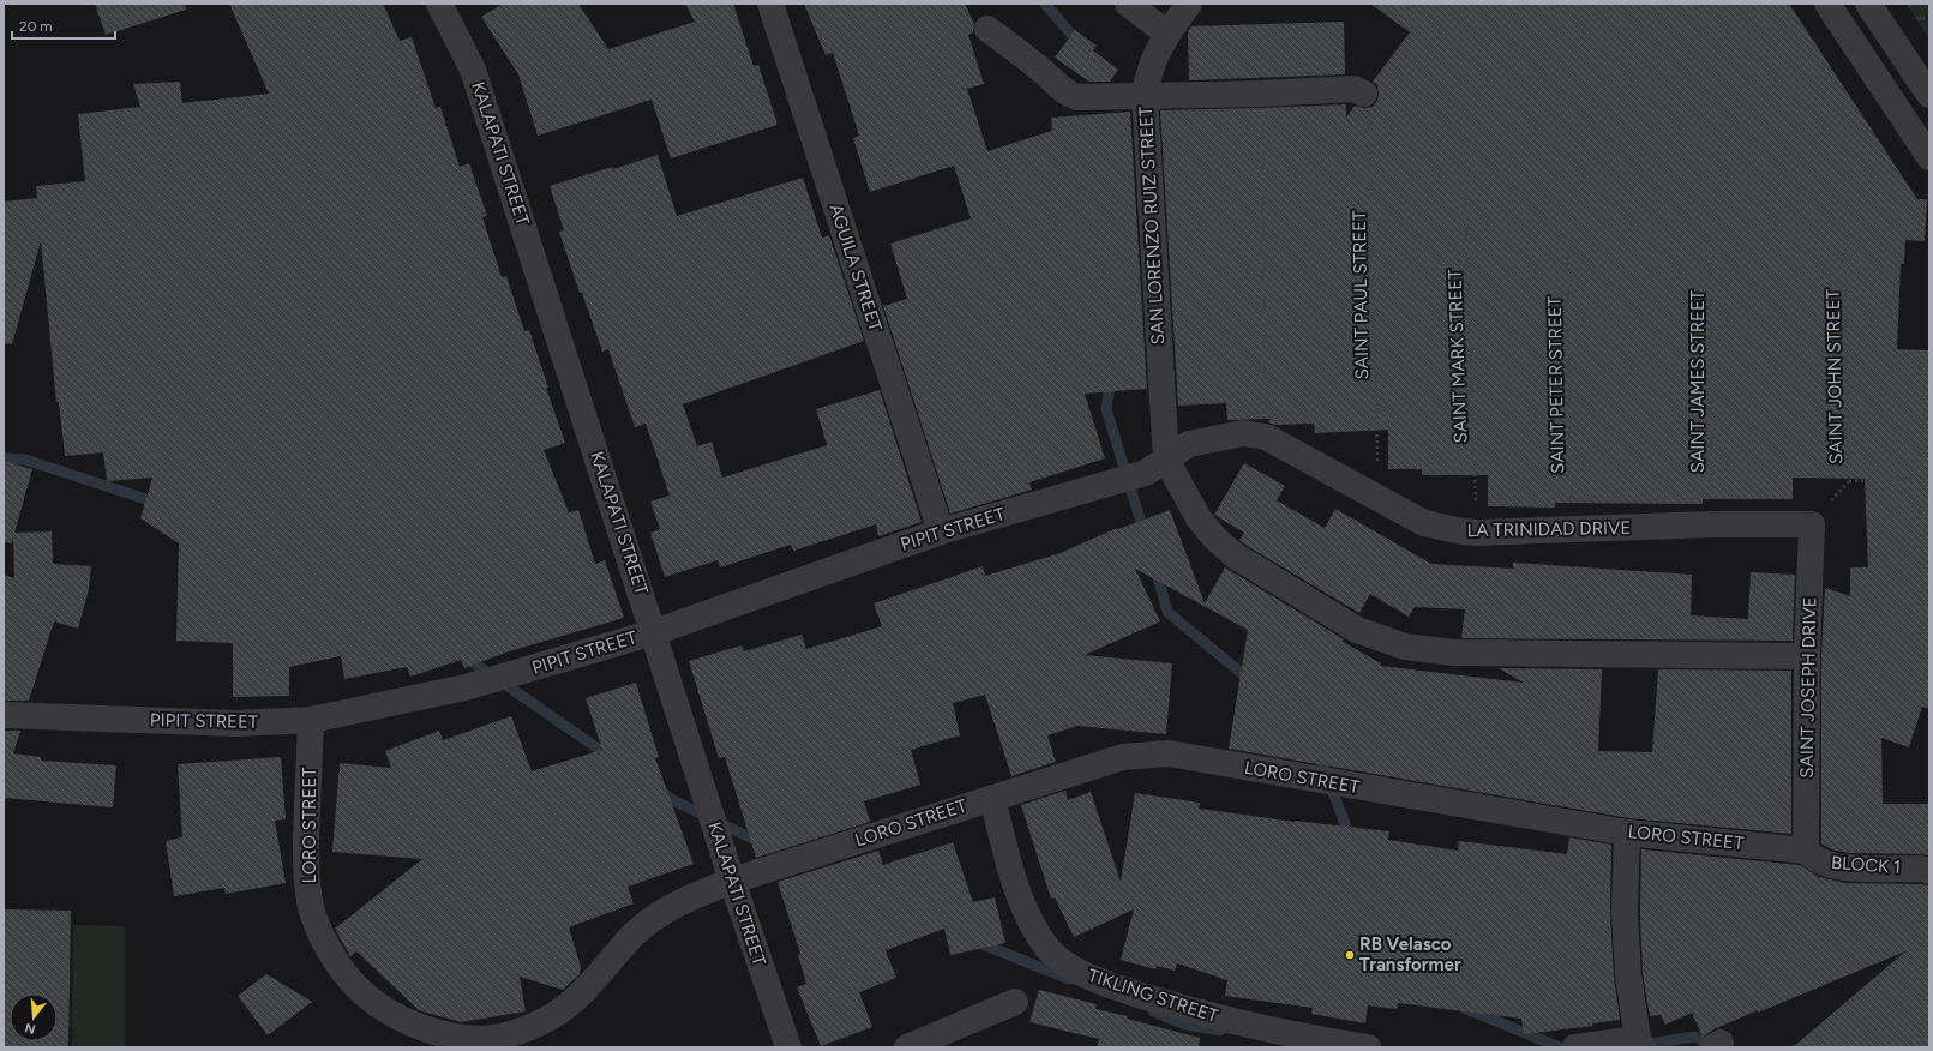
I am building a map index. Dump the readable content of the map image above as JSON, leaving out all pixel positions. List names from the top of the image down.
{
  "streets": {
    "street": [
      "KALAPATI STREET",
      "SAN LORENZO RUIZ STREET",
      "AGUILA STREET",
      "PIPIT STREET",
      "LA TRINIDAD DRIVE",
      "SAINT JOSEPH DRIVE",
      "LORO STREET",
      "BLOCK 1",
      "TIKLING STREET"
    ],
    "path": [
      "SAINT PAUL STREET",
      "SAINT MARK STREET",
      "SAINT JOHN STREET",
      "SAINT JAMES STREET",
      "SAINT PETER STREET"
    ]
  },
  "crossings": [
    ["KALAPATI STREET", "PIPIT STREET"],
    ["KALAPATI STREET", "LORO STREET"],
    ["SAN LORENZO RUIZ STREET", "PIPIT STREET"],
    ["SAN LORENZO RUIZ STREET", "LA TRINIDAD DRIVE"],
    ["AGUILA STREET", "PIPIT STREET"],
    ["SAINT PAUL STREET", "LA TRINIDAD DRIVE"],
    ["SAINT MARK STREET", "LA TRINIDAD DRIVE"],
    ["SAINT JOHN STREET", "LA TRINIDAD DRIVE"],
    ["SAINT JOHN STREET", "SAINT JOSEPH DRIVE"],
    ["SAINT JAMES STREET", "LA TRINIDAD DRIVE"],
    ["SAINT PETER STREET", "LA TRINIDAD DRIVE"],
    ["PIPIT STREET", "LA TRINIDAD DRIVE"],
    ["PIPIT STREET", "LORO STREET"],
    ["LA TRINIDAD DRIVE", "SAINT JOSEPH DRIVE"],
    ["SAINT JOSEPH DRIVE", "LORO STREET"],
    ["SAINT JOSEPH DRIVE", "BLOCK 1"],
    ["LORO STREET", "BLOCK 1"],
    ["LORO STREET", "TIKLING STREET"]
  ],
  "places": ["RB Velasco Transformer"],
  "scale_bar": "20 m",
  "north": "bottom"
}
